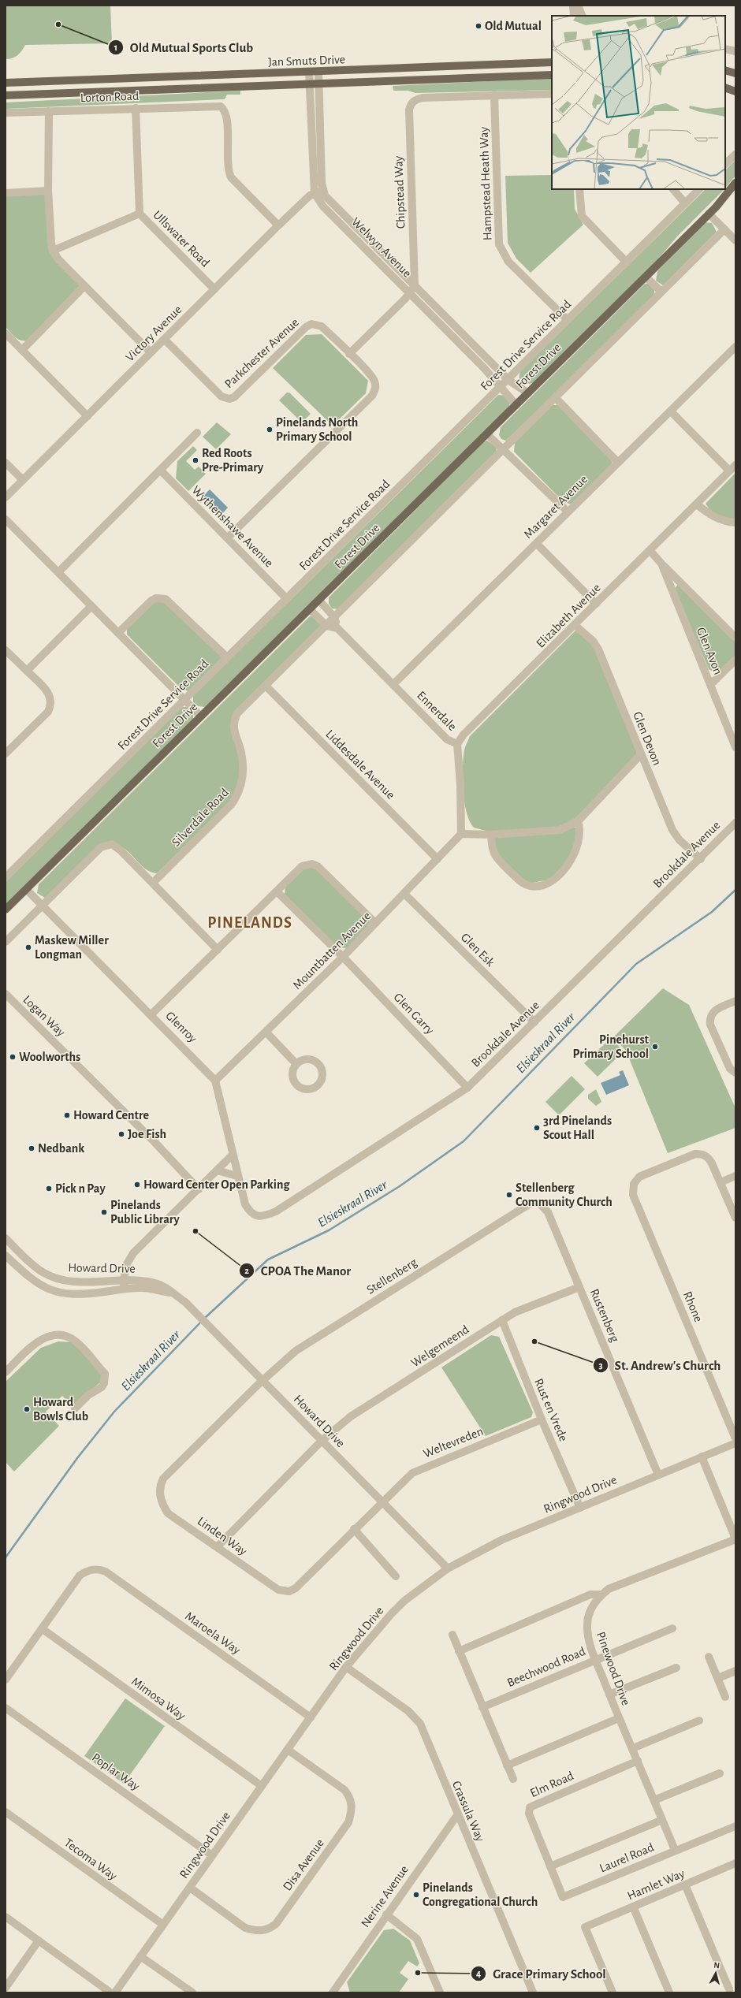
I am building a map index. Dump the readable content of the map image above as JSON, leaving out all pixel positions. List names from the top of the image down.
{
  "streets": {
    "main road": ["Jan Smuts Drive", "Forest Drive"],
    "street": [
      "Lorton Road",
      "Hampstead Heath Way",
      "Chipstead Way",
      "Ullswater Road",
      "Welwyn Avenue",
      "Victory Avenue",
      "Forest Drive Service Road",
      "Parkchester Avenue",
      "Margaret Avenue",
      "Wythenshawe Avenue",
      "Elizabeth Avenue",
      "Glen Avon",
      "Ennerdale",
      "Glen Devon",
      "Liddesdale Avenue",
      "Silverdale Road",
      "Brookdale Avenue",
      "Glen Esk",
      "Mountbatten Avenue",
      "Glen Garry",
      "Logan Way",
      "Glenroy",
      "Howard Drive",
      "Stellenberg",
      "Rhone",
      "Rustenberg",
      "Welgemeend",
      "Rust en Vrede",
      "Weltevreden",
      "Ringwood Drive",
      "Linden Way",
      "Maroela Way",
      "Beechwood Road",
      "Pinewood Drive",
      "Mimosa Way",
      "Poplar Way",
      "Elm Road",
      "Crassula Way",
      "Laurel Road",
      "Tecoma Way",
      "Disa Avenue",
      "Hamlet Way",
      "Nerine Avenue"
    ]
  },
  "crossings": [
    ["Lorton Road", "Ullswater Road"],
    ["Lorton Road", "Victory Avenue"],
    ["Hampstead Heath Way", "Chipstead Way"],
    ["Hampstead Heath Way", "Forest Drive Service Road"],
    ["Chipstead Way", "Welwyn Avenue"],
    ["Ullswater Road", "Victory Avenue"],
    ["Welwyn Avenue", "Victory Avenue"],
    ["Welwyn Avenue", "Forest Drive Service Road"],
    ["Welwyn Avenue", "Forest Drive"],
    ["Victory Avenue", "Parkchester Avenue"],
    ["Forest Drive Service Road", "Wythenshawe Avenue"],
    ["Forest Drive", "Ennerdale"],
    ["Forest Drive", "Glenroy"],
    ["Margaret Avenue", "Ennerdale"],
    ["Elizabeth Avenue", "Glen Avon"],
    ["Elizabeth Avenue", "Ennerdale"],
    ["Elizabeth Avenue", "Glen Devon"],
    ["Ennerdale", "Mountbatten Avenue"],
    ["Glen Devon", "Brookdale Avenue"],
    ["Liddesdale Avenue", "Silverdale Road"],
    ["Liddesdale Avenue", "Mountbatten Avenue"],
    ["Brookdale Avenue", "Glen Esk"],
    ["Brookdale Avenue", "Glen Garry"],
    ["Glen Esk", "Mountbatten Avenue"],
    ["Mountbatten Avenue", "Glen Garry"],
    ["Mountbatten Avenue", "Glenroy"],
    ["Howard Drive", "Stellenberg"],
    ["Howard Drive", "Welgemeend"],
    ["Howard Drive", "Weltevreden"],
    ["Howard Drive", "Ringwood Drive"],
    ["Stellenberg", "Rustenberg"],
    ["Stellenberg", "Linden Way"],
    ["Rustenberg", "Welgemeend"],
    ["Rustenberg", "Ringwood Drive"],
    ["Welgemeend", "Rust en Vrede"],
    ["Welgemeend", "Linden Way"],
    ["Rust en Vrede", "Weltevreden"],
    ["Rust en Vrede", "Ringwood Drive"],
    ["Weltevreden", "Linden Way"],
    ["Ringwood Drive", "Maroela Way"],
    ["Ringwood Drive", "Mimosa Way"],
    ["Ringwood Drive", "Poplar Way"],
    ["Ringwood Drive", "Crassula Way"],
    ["Ringwood Drive", "Tecoma Way"],
    ["Ringwood Drive", "Disa Avenue"],
    ["Maroela Way", "Mimosa Way"],
    ["Beechwood Road", "Pinewood Drive"],
    ["Pinewood Drive", "Elm Road"],
    ["Pinewood Drive", "Laurel Road"],
    ["Elm Road", "Laurel Road"],
    ["Crassula Way", "Nerine Avenue"]
  ],
  "districts": ["PINELANDS"],
  "water": ["Elsieskraal River"],
  "places": [
    "Old Mutual Sports Club",
    "Old Mutual",
    "Pinelands North Primary School",
    "Red Roots Pre-Primary",
    "Maskew Miller Longman",
    "Pinehurst Primary School",
    "Woolworths",
    "Howard Centre",
    "3rd Pinelands Scout Hall",
    "Joe Fish",
    "Nedbank",
    "Howard Center Open Parking",
    "Pick n Pay",
    "Stellenberg Community Church",
    "Pinelands Public Library",
    "CPOA The Manor",
    "St. Andrew's Church",
    "Howard Bowls Club",
    "Pinelands Congregational Church",
    "Grace Primary School"
  ],
  "north": "top"
}
